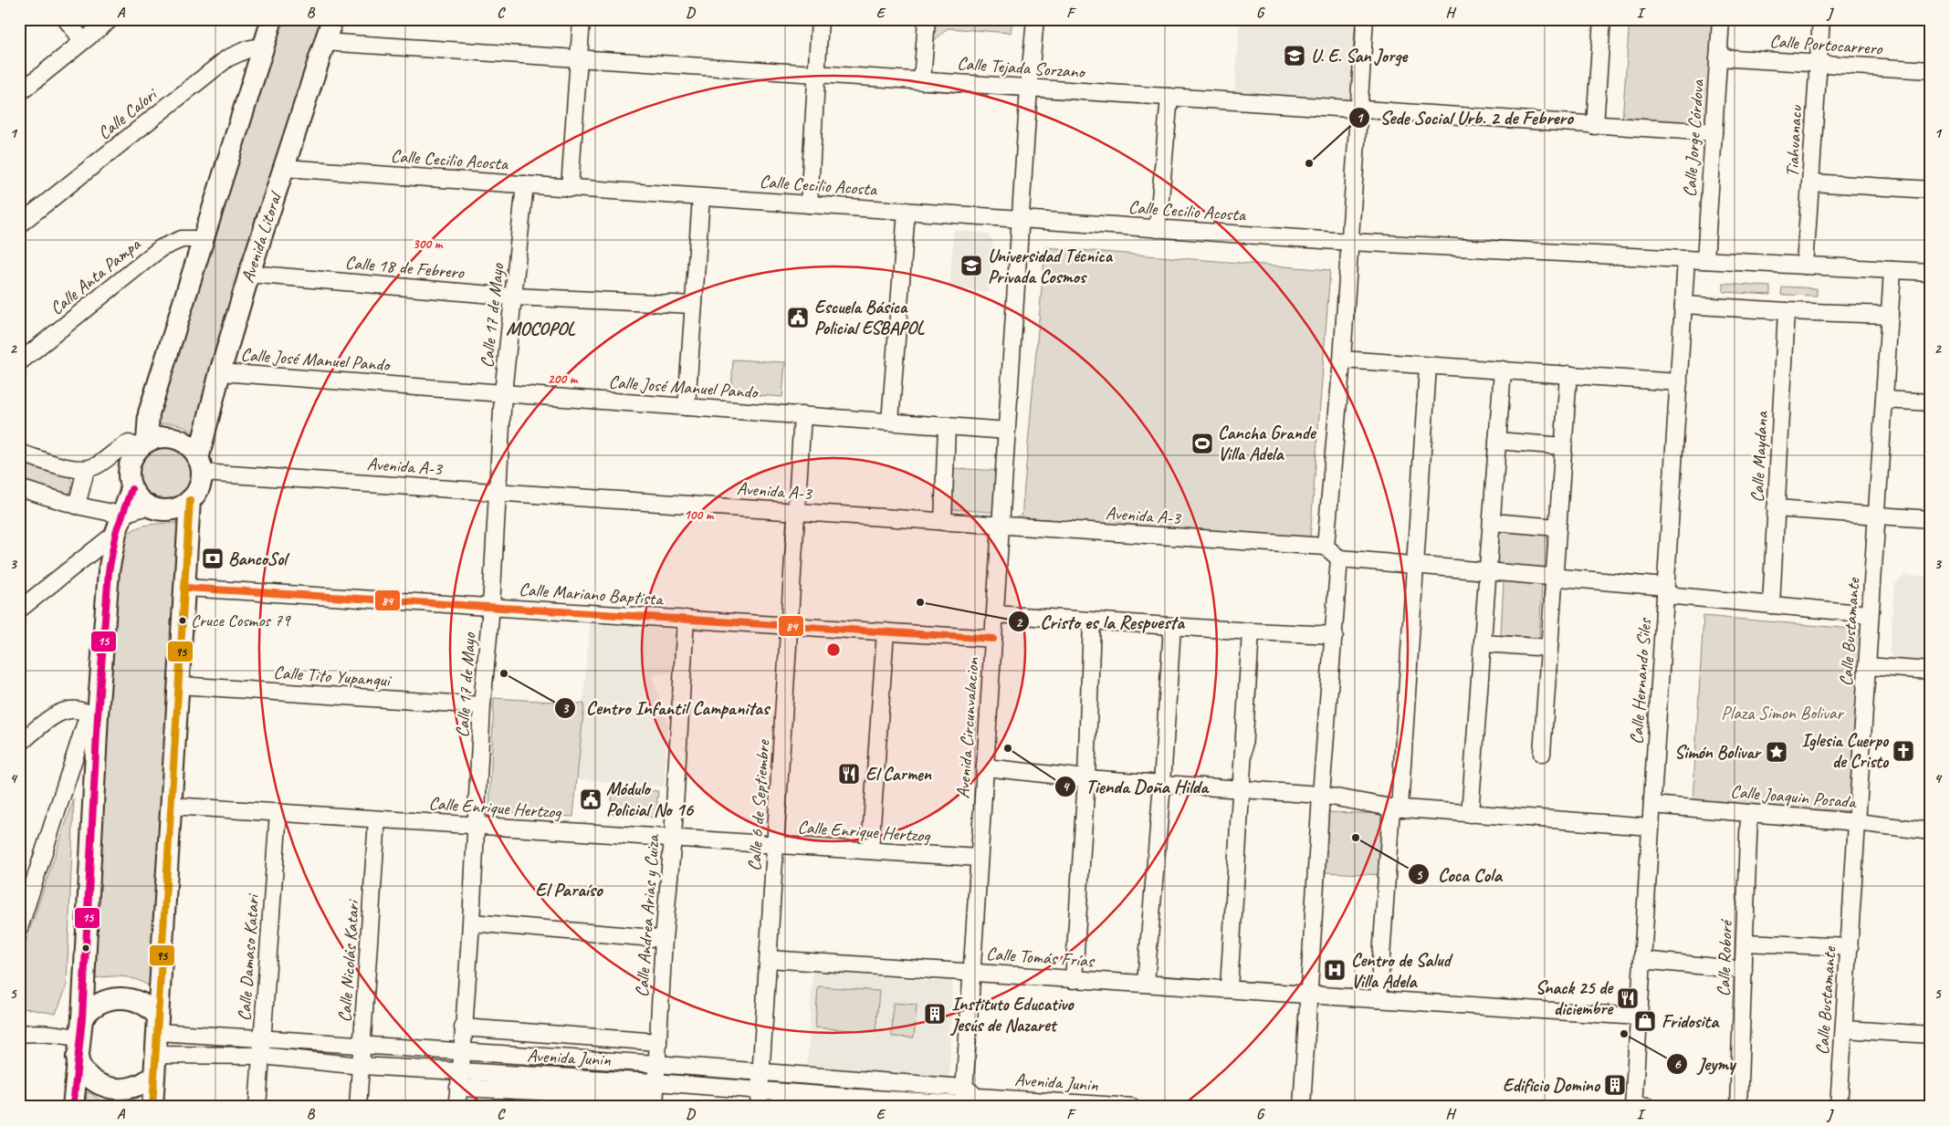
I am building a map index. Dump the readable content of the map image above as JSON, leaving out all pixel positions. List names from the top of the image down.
{
  "streets": {
    "main road": ["Avenida Litoral"],
    "street": [
      "Calle Portocarrero",
      "Calle Tejada Sorzano",
      "Calle Calori",
      "Calle Jorge Córdova",
      "Tiahuanacu",
      "Calle Cecilio Acosta",
      "Calle 18 de Febrero",
      "Calle Anta Pampa",
      "Calle 17 de Mayo",
      "Calle José Manuel Pando",
      "Calle Maydana",
      "Avenida A-3",
      "Calle Mariano Baptista",
      "Calle Bustamante",
      "Calle Tito Yupanqui",
      "Calle Hernando Siles",
      "Avenida Circunvalacion",
      "Calle Joaquin Posada",
      "Calle 6 de Septiembre",
      "Calle Enrique Hertzog",
      "Calle Andrea Arias y Cuiza",
      "Calle Tomás Frías",
      "Calle Damaso Katari",
      "Calle Roboré",
      "Calle Nicolás Katari",
      "Avenida Junin"
    ]
  },
  "crossings": [
    ["Calle Portocarrero", "Calle Jorge Córdova"],
    ["Calle Portocarrero", "Tiahuanacu"],
    ["Calle Tejada Sorzano", "Calle Jorge Córdova"],
    ["Calle Tejada Sorzano", "Avenida Litoral"],
    ["Calle Tejada Sorzano", "Avenida Circunvalacion"],
    ["Calle Jorge Córdova", "Calle Cecilio Acosta"],
    ["Tiahuanacu", "Calle Cecilio Acosta"],
    ["Calle Cecilio Acosta", "Avenida Litoral"],
    ["Calle Cecilio Acosta", "Calle 17 de Mayo"],
    ["Calle Cecilio Acosta", "Calle Bustamante"],
    ["Calle Cecilio Acosta", "Calle Hernando Siles"],
    ["Calle Cecilio Acosta", "Avenida Circunvalacion"],
    ["Avenida Litoral", "Calle 18 de Febrero"],
    ["Avenida Litoral", "Calle José Manuel Pando"],
    ["Avenida Litoral", "Avenida A-3"],
    ["Calle 18 de Febrero", "Calle 17 de Mayo"],
    ["Calle 17 de Mayo", "Calle José Manuel Pando"],
    ["Calle 17 de Mayo", "Avenida A-3"],
    ["Calle 17 de Mayo", "Calle Mariano Baptista"],
    ["Calle 17 de Mayo", "Calle Tito Yupanqui"],
    ["Calle 17 de Mayo", "Calle Enrique Hertzog"],
    ["Calle 17 de Mayo", "Avenida Junin"],
    ["Calle José Manuel Pando", "Avenida Circunvalacion"],
    ["Calle José Manuel Pando", "Calle 6 de Septiembre"],
    ["Avenida A-3", "Avenida Circunvalacion"],
    ["Avenida A-3", "Calle 6 de Septiembre"],
    ["Calle Mariano Baptista", "Avenida Circunvalacion"],
    ["Calle Mariano Baptista", "Calle 6 de Septiembre"],
    ["Calle Mariano Baptista", "Calle Andrea Arias y Cuiza"],
    ["Calle Bustamante", "Calle Joaquin Posada"],
    ["Calle Hernando Siles", "Calle Joaquin Posada"],
    ["Calle Hernando Siles", "Calle Tomás Frías"],
    ["Avenida Circunvalacion", "Calle Enrique Hertzog"],
    ["Avenida Circunvalacion", "Calle Tomás Frías"],
    ["Avenida Circunvalacion", "Avenida Junin"],
    ["Calle Joaquin Posada", "Calle Roboré"],
    ["Calle 6 de Septiembre", "Calle Enrique Hertzog"],
    ["Calle 6 de Septiembre", "Calle Tomás Frías"],
    ["Calle 6 de Septiembre", "Avenida Junin"],
    ["Calle Enrique Hertzog", "Calle Andrea Arias y Cuiza"],
    ["Calle Enrique Hertzog", "Calle Damaso Katari"],
    ["Calle Enrique Hertzog", "Calle Nicolás Katari"],
    ["Calle Andrea Arias y Cuiza", "Avenida Junin"],
    ["Calle Damaso Katari", "Avenida Junin"],
    ["Calle Nicolás Katari", "Avenida Junin"]
  ],
  "districts": ["MOCOPOL", "El Paraíso"],
  "parks": ["Plaza Simon Bolivar"],
  "places": {
    "school or university": ["U. E. San Jorge", "Universidad Técnica Privada Cosmos"],
    "other": [
      "Sede Social Urb. 2 de Febrero",
      "Cristo es la Respuesta",
      "Cruce Cosmos 79",
      "Centro Infantil Campanitas",
      "Tienda Doña Hilda",
      "Coca Cola",
      "Jeymy"
    ],
    "public building": ["Escuela Básica Policial ESBAPOL", "Módulo Policial No 16"],
    "sports": ["Cancha Grande Villa Adela"],
    "bank": ["BancoSol"],
    "church": ["Iglesia Cuerpo de Cristo"],
    "place": ["Simón Bolivar"],
    "restaurant": ["El Carmen", "Snack 25 de diciembre"],
    "hospital": ["Centro de Salud Villa Adela"],
    "building": ["Instituto Educativo Jesús de Nazaret", "Edificio Domino"],
    "shop": ["Fridosita"]
  },
  "lines": ["transit line 15", "transit line 95", "transit line 84"],
  "grid": {
    "columns": [
      "A",
      "B",
      "C",
      "D",
      "E",
      "F",
      "G",
      "H",
      "I",
      "J"
    ],
    "rows": [
      "1",
      "2",
      "3",
      "4",
      "5"
    ]
  },
  "rings": ["300 m", "200 m", "100 m"]
}
